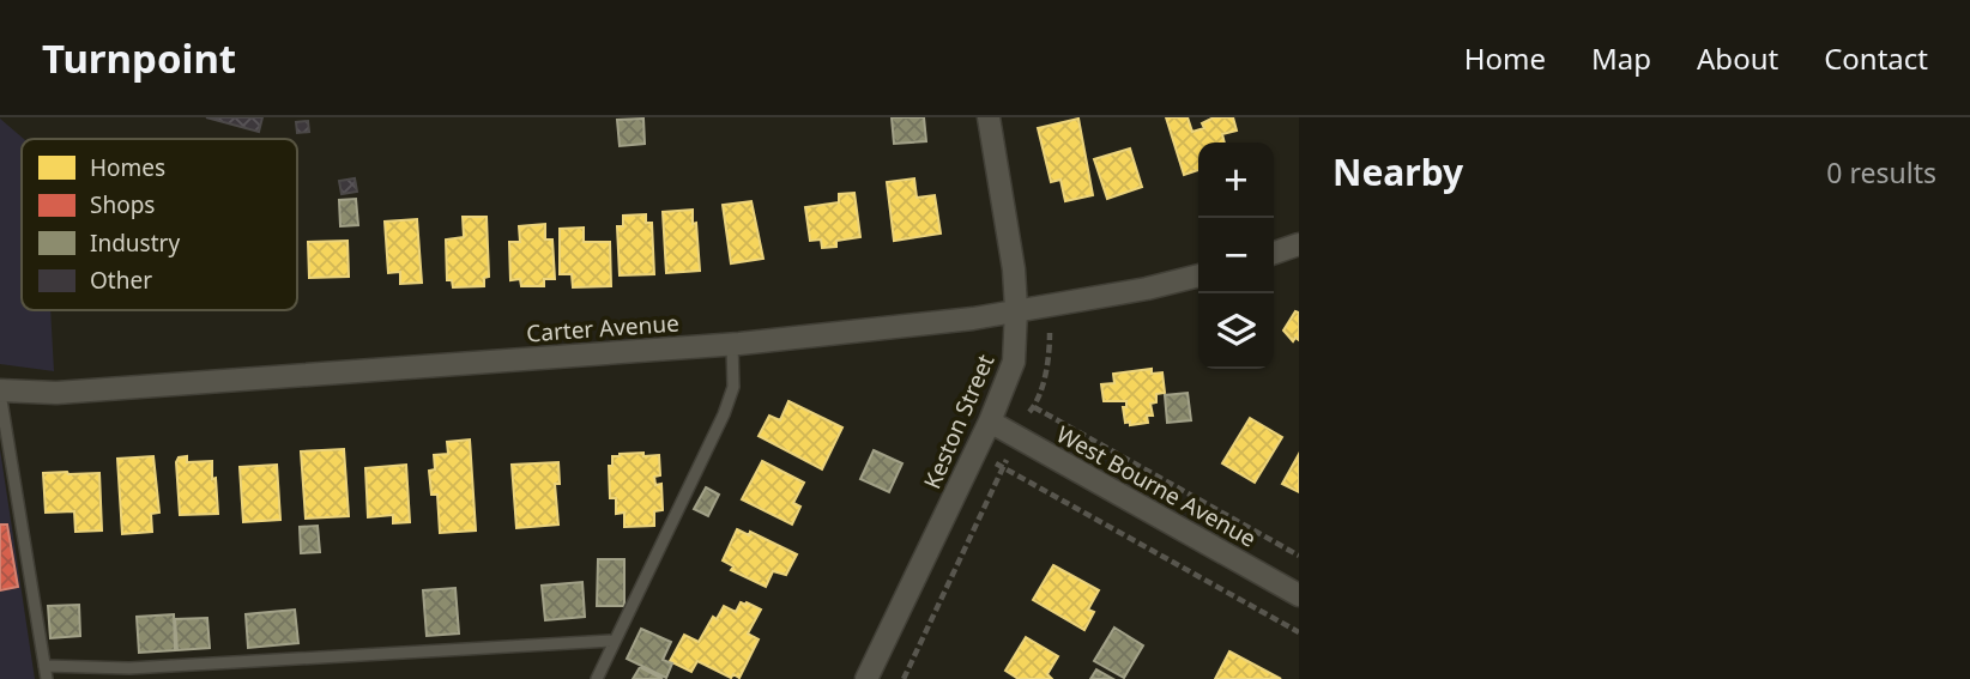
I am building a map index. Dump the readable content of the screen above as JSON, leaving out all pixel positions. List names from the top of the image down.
{
  "streets": {
    "street": ["Carter Avenue", "Keston Street", "West Bourne Avenue"]
  },
  "crossings": [
    ["Carter Avenue", "Keston Street"],
    ["Keston Street", "West Bourne Avenue"]
  ],
  "legend": [
    "Homes",
    "Shops",
    "Industry",
    "Other"
  ],
  "page": {
    "header": "Turnpoint",
    "nav": [
      "Home",
      "Map",
      "About",
      "Contact"
    ],
    "heading": ["Nearby", "0 results"],
    "map_buttons": ["+", "−"]
  }
}
